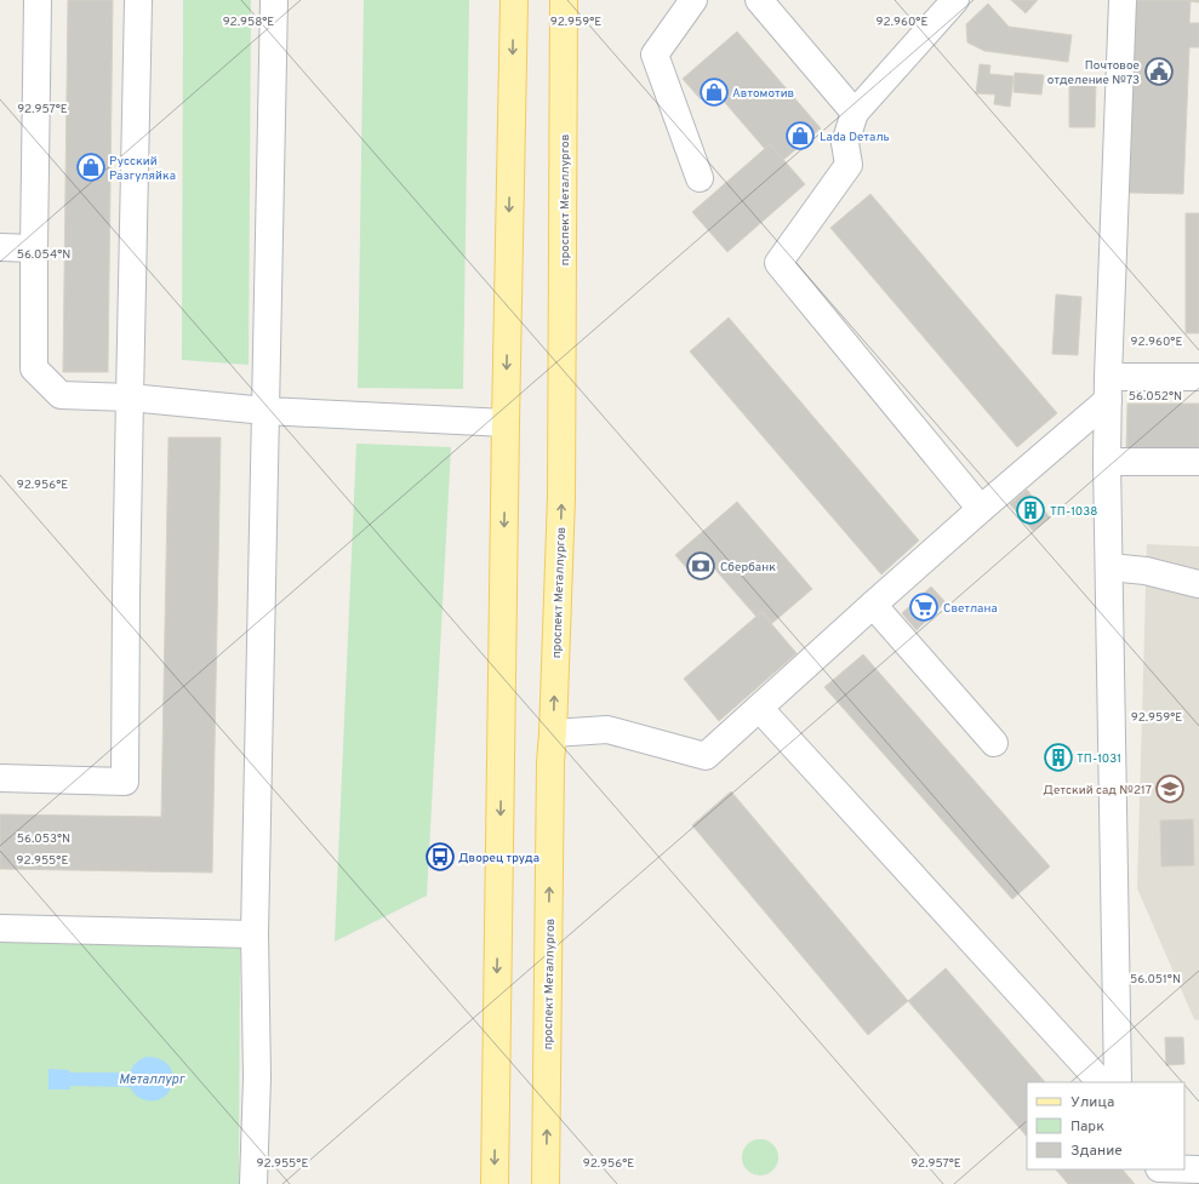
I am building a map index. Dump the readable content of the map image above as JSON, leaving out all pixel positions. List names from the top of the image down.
{
  "streets": {
    "main road": ["проспект Металлургов"]
  },
  "water": ["Металлург"],
  "places": {
    "public building": ["Почтовое отделение №73"],
    "shop": ["Автомотив", "Lada Dеталь", "Русский Разгуляйка"],
    "building": ["ТП-1038", "ТП-1031"],
    "bank": ["Сбербанк"],
    "supermarket": ["Светлана"],
    "school or university": ["Детский сад №217"],
    "bus stop": ["Дворец труда"]
  },
  "legend": ["Улица", "Парк", "Здание"],
  "coordinates": [
    "92.958°E",
    "92.959°E",
    "92.960°E",
    "92.957°E",
    "56.054°N",
    "56.052°N",
    "92.956°E",
    "56.053°N",
    "92.955°E",
    "56.051°N"
  ]
}
